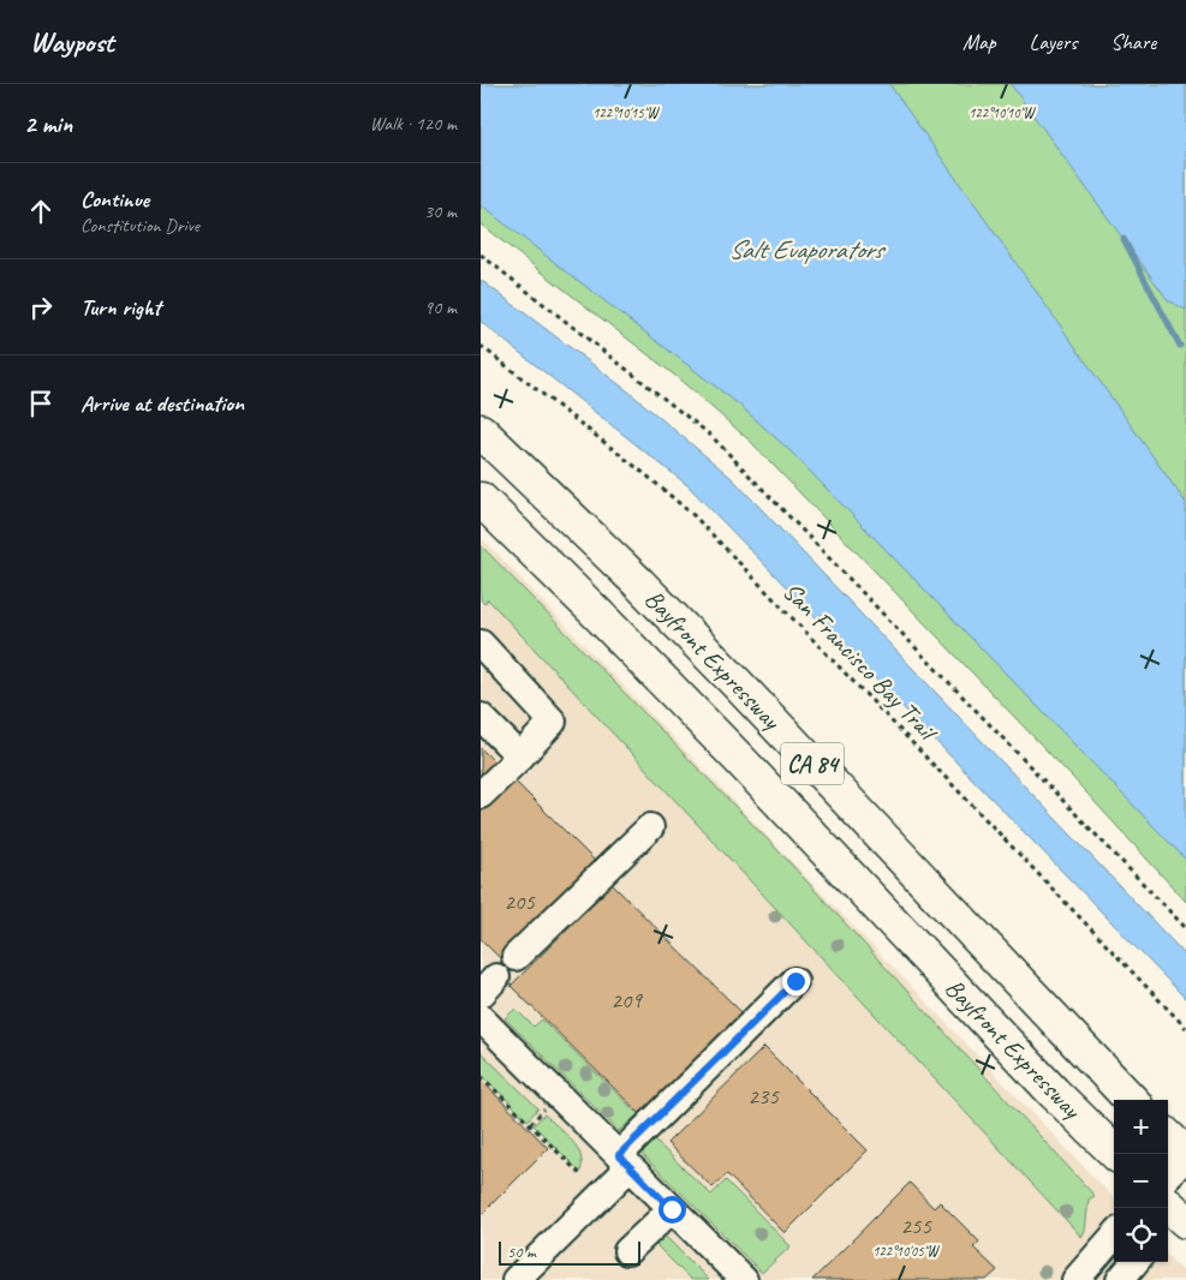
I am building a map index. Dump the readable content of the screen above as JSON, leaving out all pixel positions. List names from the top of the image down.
{
  "streets": {
    "highway": ["Bayfront Expressway", "CA 84"],
    "path": ["San Francisco Bay Trail"]
  },
  "water": ["Salt Evaporators"],
  "house_numbers": [
    "205",
    "209",
    "235",
    "255"
  ],
  "scale_bar": "50 m",
  "page": {
    "header": "Waypost",
    "nav": ["Map", "Layers", "Share"],
    "heading": ["2 min", "Walk · 120 m"],
    "list": [
      ["Continue", "Constitution Drive", "30 m"],
      ["Turn right", "90 m"],
      "Arrive at destination"
    ],
    "map_buttons": ["+", "−"],
    "scale": "50 m"
  },
  "coordinates": ["122°10'15\"W", "122°10'10\"W", "122°10'05\"W"]
}
